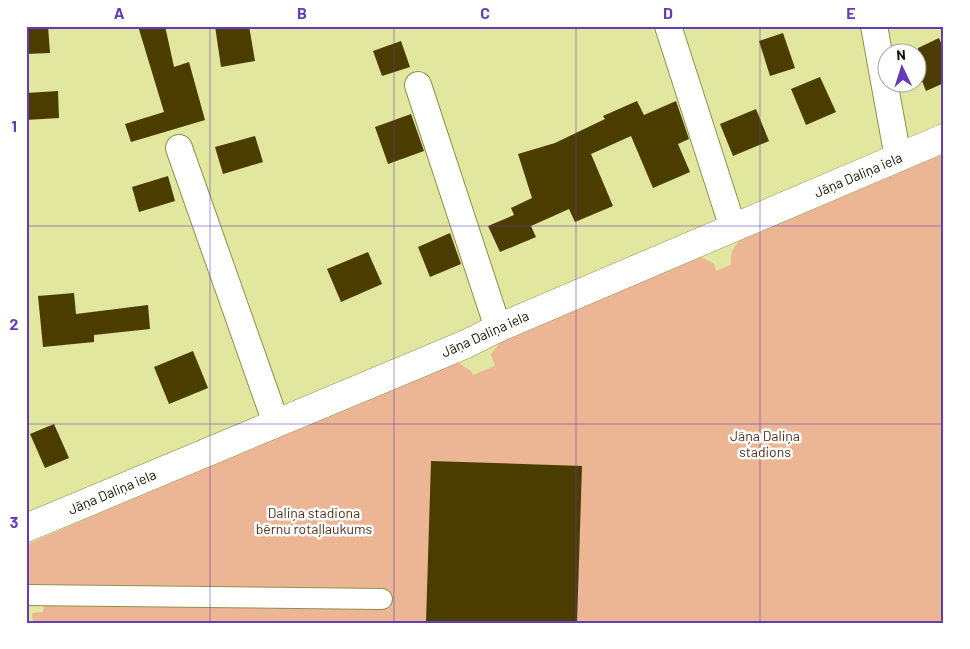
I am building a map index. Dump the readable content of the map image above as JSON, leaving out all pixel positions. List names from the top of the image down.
{
  "streets": {
    "street": ["Jāņa Daliņa iela"]
  },
  "parks": ["Jāņa Daliņa stadions", "Daliņa stadiona bērnu rotaļlaukums"],
  "north": "top",
  "grid": {
    "columns": [
      "A",
      "B",
      "C",
      "D",
      "E"
    ],
    "rows": ["1", "2", "3"]
  }
}
